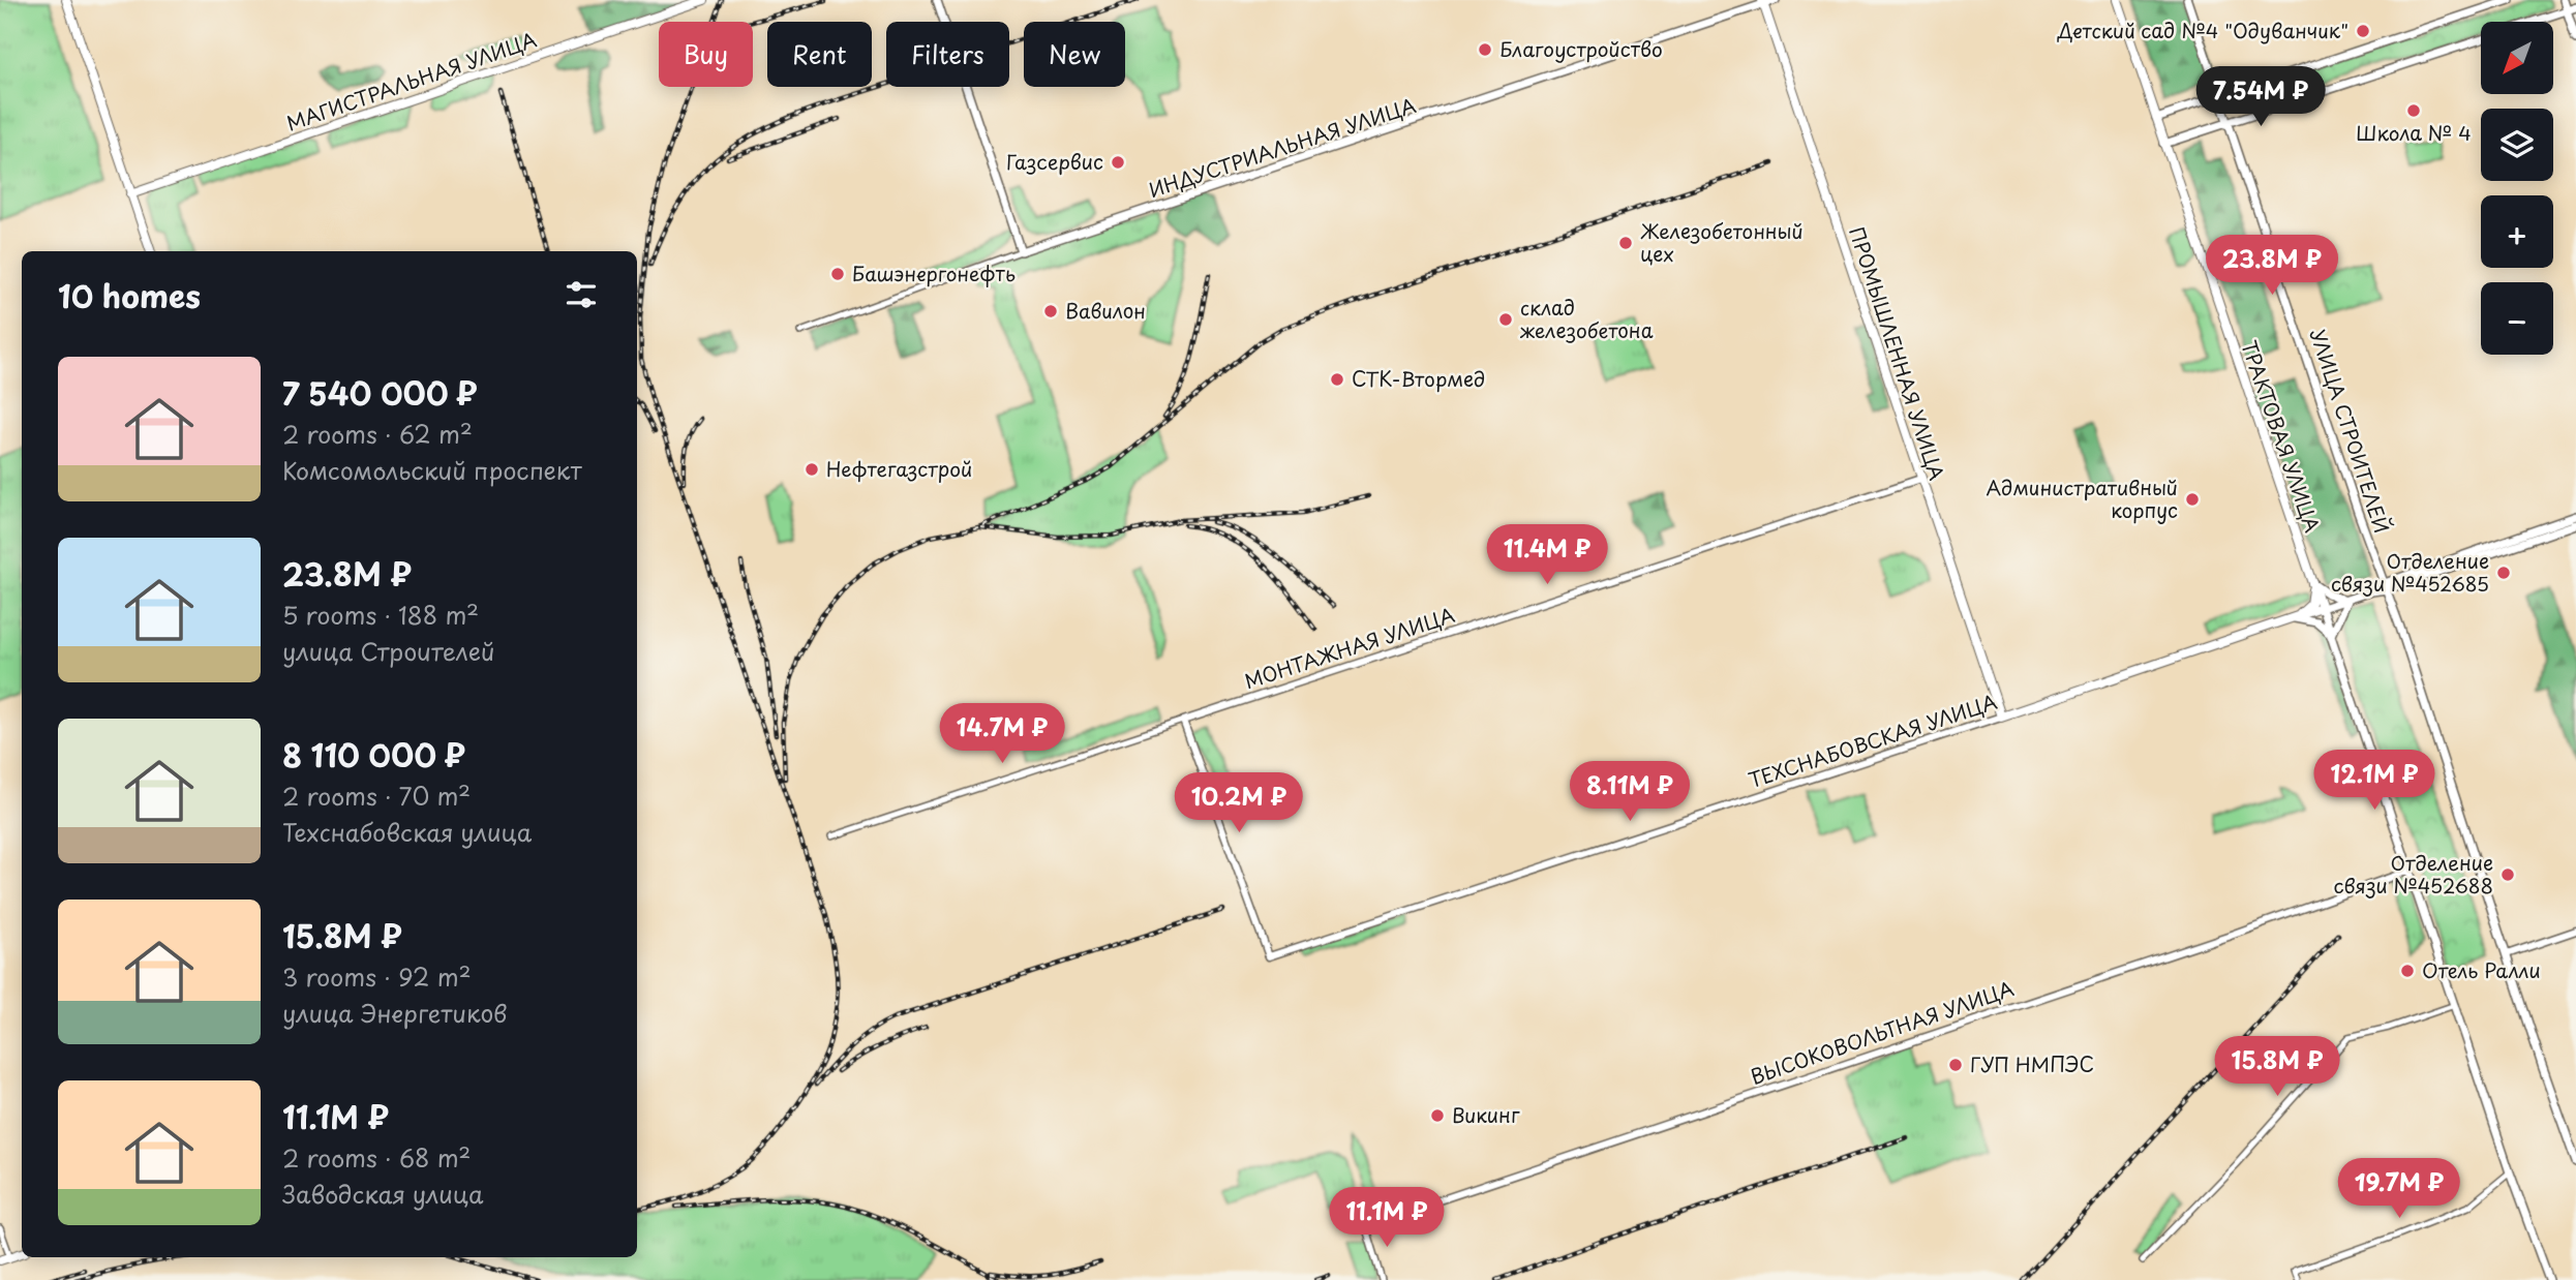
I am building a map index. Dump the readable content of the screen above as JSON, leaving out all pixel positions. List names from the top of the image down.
{
  "streets": {
    "main road": [
      "МАГИСТРАЛЬНАЯ УЛИЦА",
      "ИНДУСТРИАЛЬНАЯ УЛИЦА",
      "ПРОМЫШЛЕННАЯ УЛИЦА",
      "УЛИЦА СТРОИТЕЛЕЙ",
      "ТРАКТОВАЯ УЛИЦА",
      "ТЕХСНАБОВСКАЯ УЛИЦА"
    ],
    "street": ["МОНТАЖНАЯ УЛИЦА", "ВЫСОКОВОЛЬТНАЯ УЛИЦА"]
  },
  "crossings": [
    ["ИНДУСТРИАЛЬНАЯ УЛИЦА", "ПРОМЫШЛЕННАЯ УЛИЦА"],
    ["ПРОМЫШЛЕННАЯ УЛИЦА", "МОНТАЖНАЯ УЛИЦА"],
    ["ПРОМЫШЛЕННАЯ УЛИЦА", "ТЕХСНАБОВСКАЯ УЛИЦА"],
    ["ТРАКТОВАЯ УЛИЦА", "ТЕХСНАБОВСКАЯ УЛИЦА"],
    ["ТРАКТОВАЯ УЛИЦА", "ВЫСОКОВОЛЬТНАЯ УЛИЦА"],
    ["МОНТАЖНАЯ УЛИЦА", "ТЕХСНАБОВСКАЯ УЛИЦА"]
  ],
  "places": [
    "Детский сад №4 \"Одуванчик\"",
    "Благоустройство",
    "Школа № 4",
    "Газсервис",
    "Железобетонный цех",
    "Башэнергонефть",
    "Вавилон",
    "склад железобетона",
    "СТК-Втормед",
    "Нефтегазстрой",
    "Административный корпус",
    "Отделение связи №452685",
    "Отделение связи №452688",
    "Отель Ралли",
    "ГУП НМПЭС",
    "Викинг"
  ],
  "north": "bottom left",
  "page": {
    "map_buttons": ["+", "−"],
    "chip": [
      "Buy",
      "Rent",
      "Filters",
      "New"
    ],
    "price": [
      "7.54M ₽",
      "23.8M ₽",
      "11.4M ₽",
      "14.7M ₽",
      "12.1M ₽",
      "8.11M ₽",
      "10.2M ₽",
      "15.8M ₽",
      "19.7M ₽",
      "11.1M ₽"
    ],
    "heading": "10 homes",
    "list": [
      {
        "name": "7 540 000 ₽",
        "note": "2 rooms · 62 m² · Комсомольский проспект"
      },
      {
        "name": "23.8M ₽",
        "note": "5 rooms · 188 m² · улица Строителей"
      },
      {
        "name": "8 110 000 ₽",
        "note": "2 rooms · 70 m² · Техснабовская улица"
      },
      {
        "name": "15.8M ₽",
        "note": "3 rooms · 92 m² · улица Энергетиков"
      },
      {
        "name": "11.1M ₽",
        "note": "2 rooms · 68 m² · Заводская улица"
      }
    ]
  }
}
